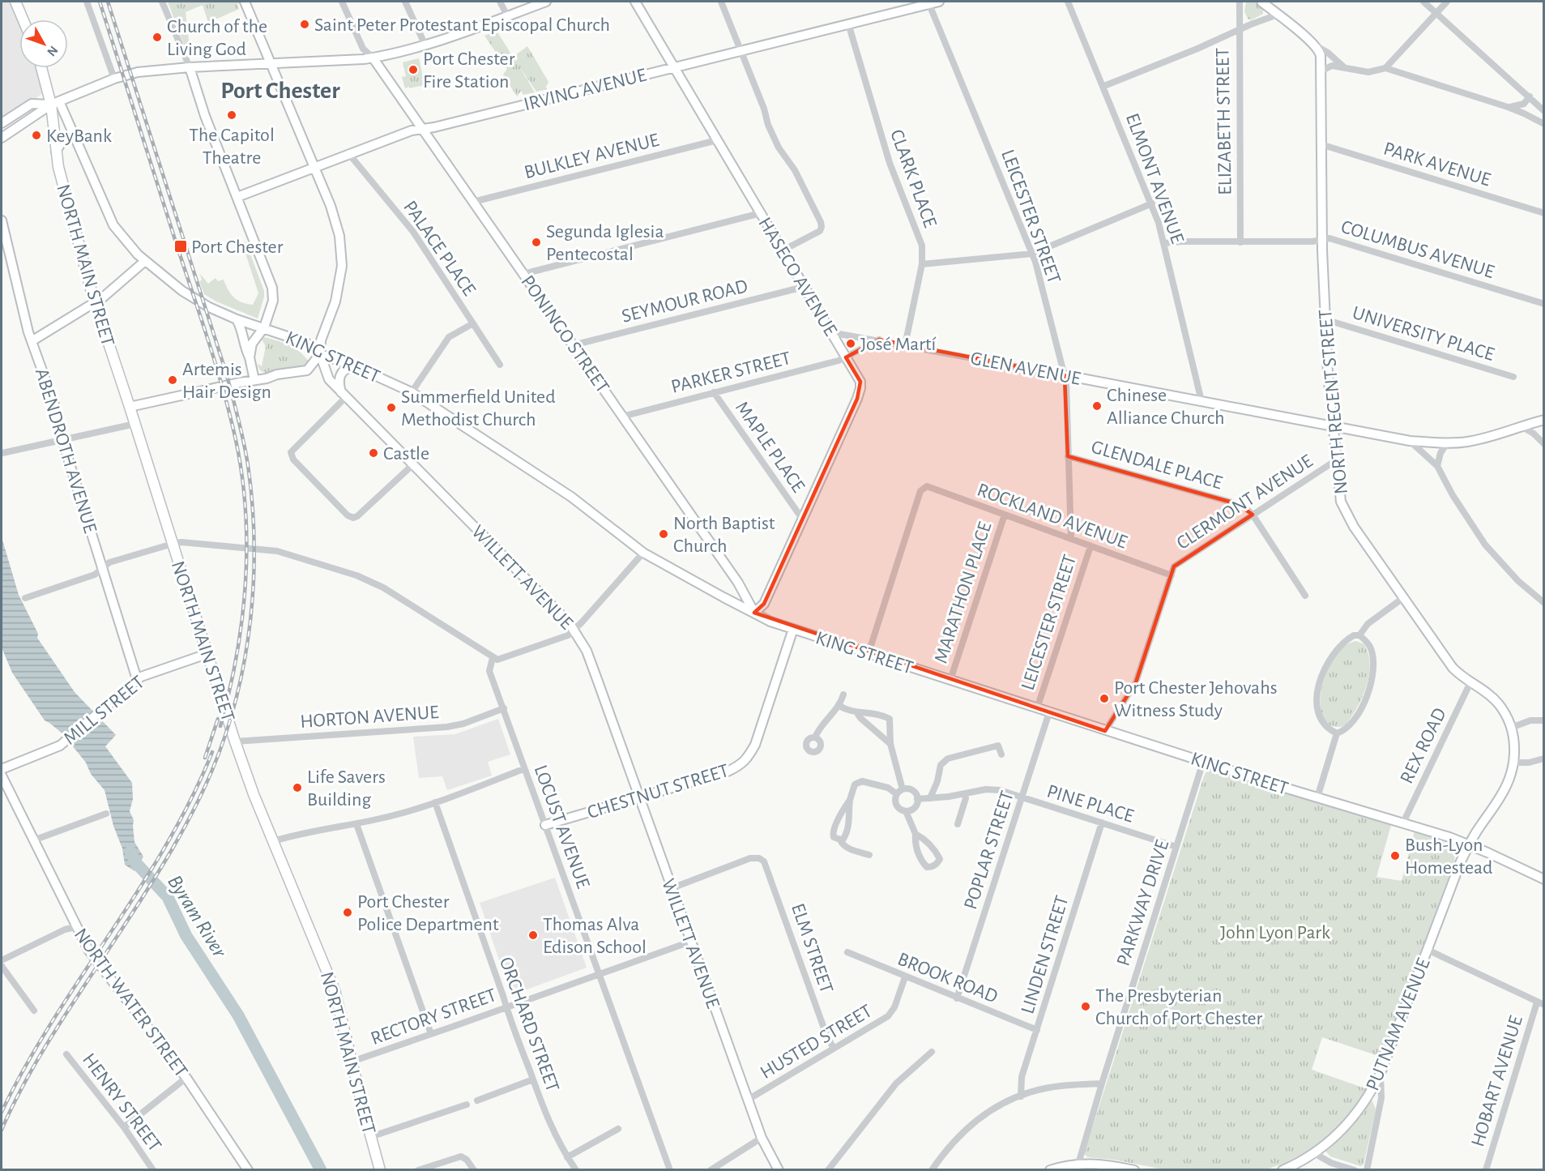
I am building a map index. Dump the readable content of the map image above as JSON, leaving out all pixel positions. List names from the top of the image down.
{
  "streets": {
    "main road": ["NORTH MAIN STREET"],
    "street": [
      "IRVING AVENUE",
      "ELIZABETH STREET",
      "BULKLEY AVENUE",
      "PARK AVENUE",
      "CLARK PLACE",
      "ELMONT AVENUE",
      "LEICESTER STREET",
      "PALACE PLACE",
      "COLUMBUS AVENUE",
      "HASECO AVENUE",
      "SEYMOUR ROAD",
      "UNIVERSITY PLACE",
      "PONINGO STREET",
      "KING STREET",
      "GLEN AVENUE",
      "PARKER STREET",
      "NORTH REGENT STREET",
      "MAPLE PLACE",
      "ABENDROTH AVENUE",
      "GLENDALE PLACE",
      "CLERMONT AVENUE",
      "ROCKLAND AVENUE",
      "WILLETT AVENUE",
      "MARATHON PLACE",
      "MILL STREET",
      "HORTON AVENUE",
      "REX ROAD",
      "CHESTNUT STREET",
      "PINE PLACE",
      "LOCUST AVENUE",
      "POPLAR STREET",
      "PARKWAY DRIVE",
      "ELM STREET",
      "LINDEN STREET",
      "BROOK ROAD",
      "NORTH WATER STREET",
      "RECTORY STREET",
      "ORCHARD STREET",
      "PUTNAM AVENUE",
      "HUSTED STREET",
      "HOBART AVENUE",
      "HENRY STREET"
    ]
  },
  "crossings": [
    ["IRVING AVENUE", "CLARK PLACE"],
    ["IRVING AVENUE", "LEICESTER STREET"],
    ["IRVING AVENUE", "PALACE PLACE"],
    ["IRVING AVENUE", "HASECO AVENUE"],
    ["IRVING AVENUE", "PONINGO STREET"],
    ["ELIZABETH STREET", "COLUMBUS AVENUE"],
    ["BULKLEY AVENUE", "HASECO AVENUE"],
    ["BULKLEY AVENUE", "PONINGO STREET"],
    ["PARK AVENUE", "NORTH REGENT STREET"],
    ["CLARK PLACE", "GLEN AVENUE"],
    ["ELMONT AVENUE", "COLUMBUS AVENUE"],
    ["ELMONT AVENUE", "GLEN AVENUE"],
    ["LEICESTER STREET", "KING STREET"],
    ["LEICESTER STREET", "GLEN AVENUE"],
    ["LEICESTER STREET", "GLENDALE PLACE"],
    ["LEICESTER STREET", "ROCKLAND AVENUE"],
    ["COLUMBUS AVENUE", "NORTH REGENT STREET"],
    ["NORTH MAIN STREET", "KING STREET"],
    ["NORTH MAIN STREET", "MILL STREET"],
    ["NORTH MAIN STREET", "HORTON AVENUE"],
    ["NORTH MAIN STREET", "RECTORY STREET"],
    ["HASECO AVENUE", "SEYMOUR ROAD"],
    ["HASECO AVENUE", "PONINGO STREET"],
    ["HASECO AVENUE", "KING STREET"],
    ["HASECO AVENUE", "GLEN AVENUE"],
    ["HASECO AVENUE", "PARKER STREET"],
    ["HASECO AVENUE", "MAPLE PLACE"],
    ["SEYMOUR ROAD", "PONINGO STREET"],
    ["UNIVERSITY PLACE", "NORTH REGENT STREET"],
    ["PONINGO STREET", "KING STREET"],
    ["PONINGO STREET", "PARKER STREET"],
    ["KING STREET", "NORTH REGENT STREET"],
    ["KING STREET", "CLERMONT AVENUE"],
    ["KING STREET", "ROCKLAND AVENUE"],
    ["KING STREET", "WILLETT AVENUE"],
    ["KING STREET", "MARATHON PLACE"],
    ["KING STREET", "REX ROAD"],
    ["KING STREET", "CHESTNUT STREET"],
    ["KING STREET", "POPLAR STREET"],
    ["KING STREET", "PARKWAY DRIVE"],
    ["KING STREET", "PUTNAM AVENUE"],
    ["GLEN AVENUE", "NORTH REGENT STREET"],
    ["PARKER STREET", "MAPLE PLACE"],
    ["NORTH REGENT STREET", "CLERMONT AVENUE"],
    ["NORTH REGENT STREET", "REX ROAD"],
    ["NORTH REGENT STREET", "PUTNAM AVENUE"],
    ["ABENDROTH AVENUE", "MILL STREET"],
    ["GLENDALE PLACE", "CLERMONT AVENUE"],
    ["CLERMONT AVENUE", "ROCKLAND AVENUE"],
    ["ROCKLAND AVENUE", "MARATHON PLACE"],
    ["WILLETT AVENUE", "CHESTNUT STREET"],
    ["WILLETT AVENUE", "ELM STREET"],
    ["WILLETT AVENUE", "RECTORY STREET"],
    ["WILLETT AVENUE", "HUSTED STREET"],
    ["HORTON AVENUE", "LOCUST AVENUE"],
    ["CHESTNUT STREET", "LOCUST AVENUE"],
    ["PINE PLACE", "POPLAR STREET"],
    ["PINE PLACE", "PARKWAY DRIVE"],
    ["PINE PLACE", "LINDEN STREET"],
    ["LOCUST AVENUE", "RECTORY STREET"],
    ["POPLAR STREET", "BROOK ROAD"],
    ["ELM STREET", "HUSTED STREET"],
    ["LINDEN STREET", "BROOK ROAD"],
    ["BROOK ROAD", "HUSTED STREET"],
    ["RECTORY STREET", "ORCHARD STREET"]
  ],
  "districts": ["Port Chester"],
  "water": ["Byram River"],
  "parks": ["John Lyon Park"],
  "places": {
    "other": [
      "Saint Peter Protestant Episcopal Church",
      "Church of the Living God",
      "Port Chester Fire Station",
      "The Capitol Theatre",
      "KeyBank",
      "Segunda Iglesia Pentecostal",
      "José Martí",
      "Artemis Hair Design",
      "Chinese Alliance Church",
      "Summerfield United Methodist Church",
      "Castle",
      "North Baptist Church",
      "Port Chester Jehovahs Witness Study",
      "Life Savers Building",
      "Bush-Lyon Homestead",
      "Port Chester Police Department",
      "Thomas Alva Edison School",
      "The Presbyterian Church of Port Chester"
    ],
    "transit": ["Port Chester"]
  },
  "north": "bottom right"
}
